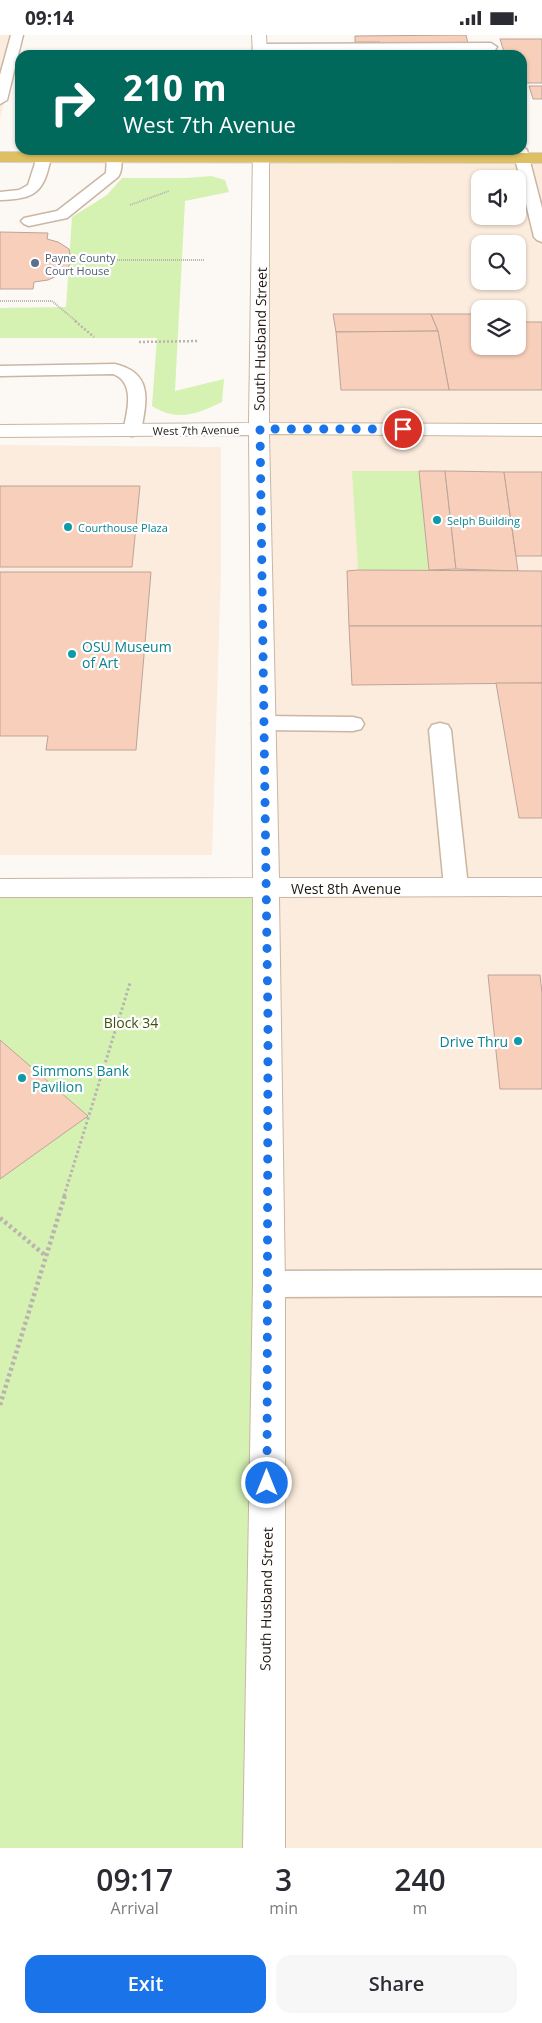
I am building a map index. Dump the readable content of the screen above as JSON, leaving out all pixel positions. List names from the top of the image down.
{
  "streets": {
    "street": ["South Husband Street", "West 7th Avenue", "West 8th Avenue"]
  },
  "crossings": [
    ["South Husband Street", "West 7th Avenue"],
    ["South Husband Street", "West 8th Avenue"]
  ],
  "parks": ["Block 34"],
  "places": [
    "Payne County Court House",
    "Selph Building",
    "Courthouse Plaza",
    "OSU Museum of Art",
    "Drive Thru",
    "Simmons Bank Pavilion"
  ],
  "page": {
    "status": "09:14",
    "turn": ["210 m", "West 7th Avenue"],
    "eta": [
      "09:17",
      "Arrival",
      "3",
      "min",
      "240",
      "m"
    ],
    "buttons": ["Exit", "Share"]
  }
}
